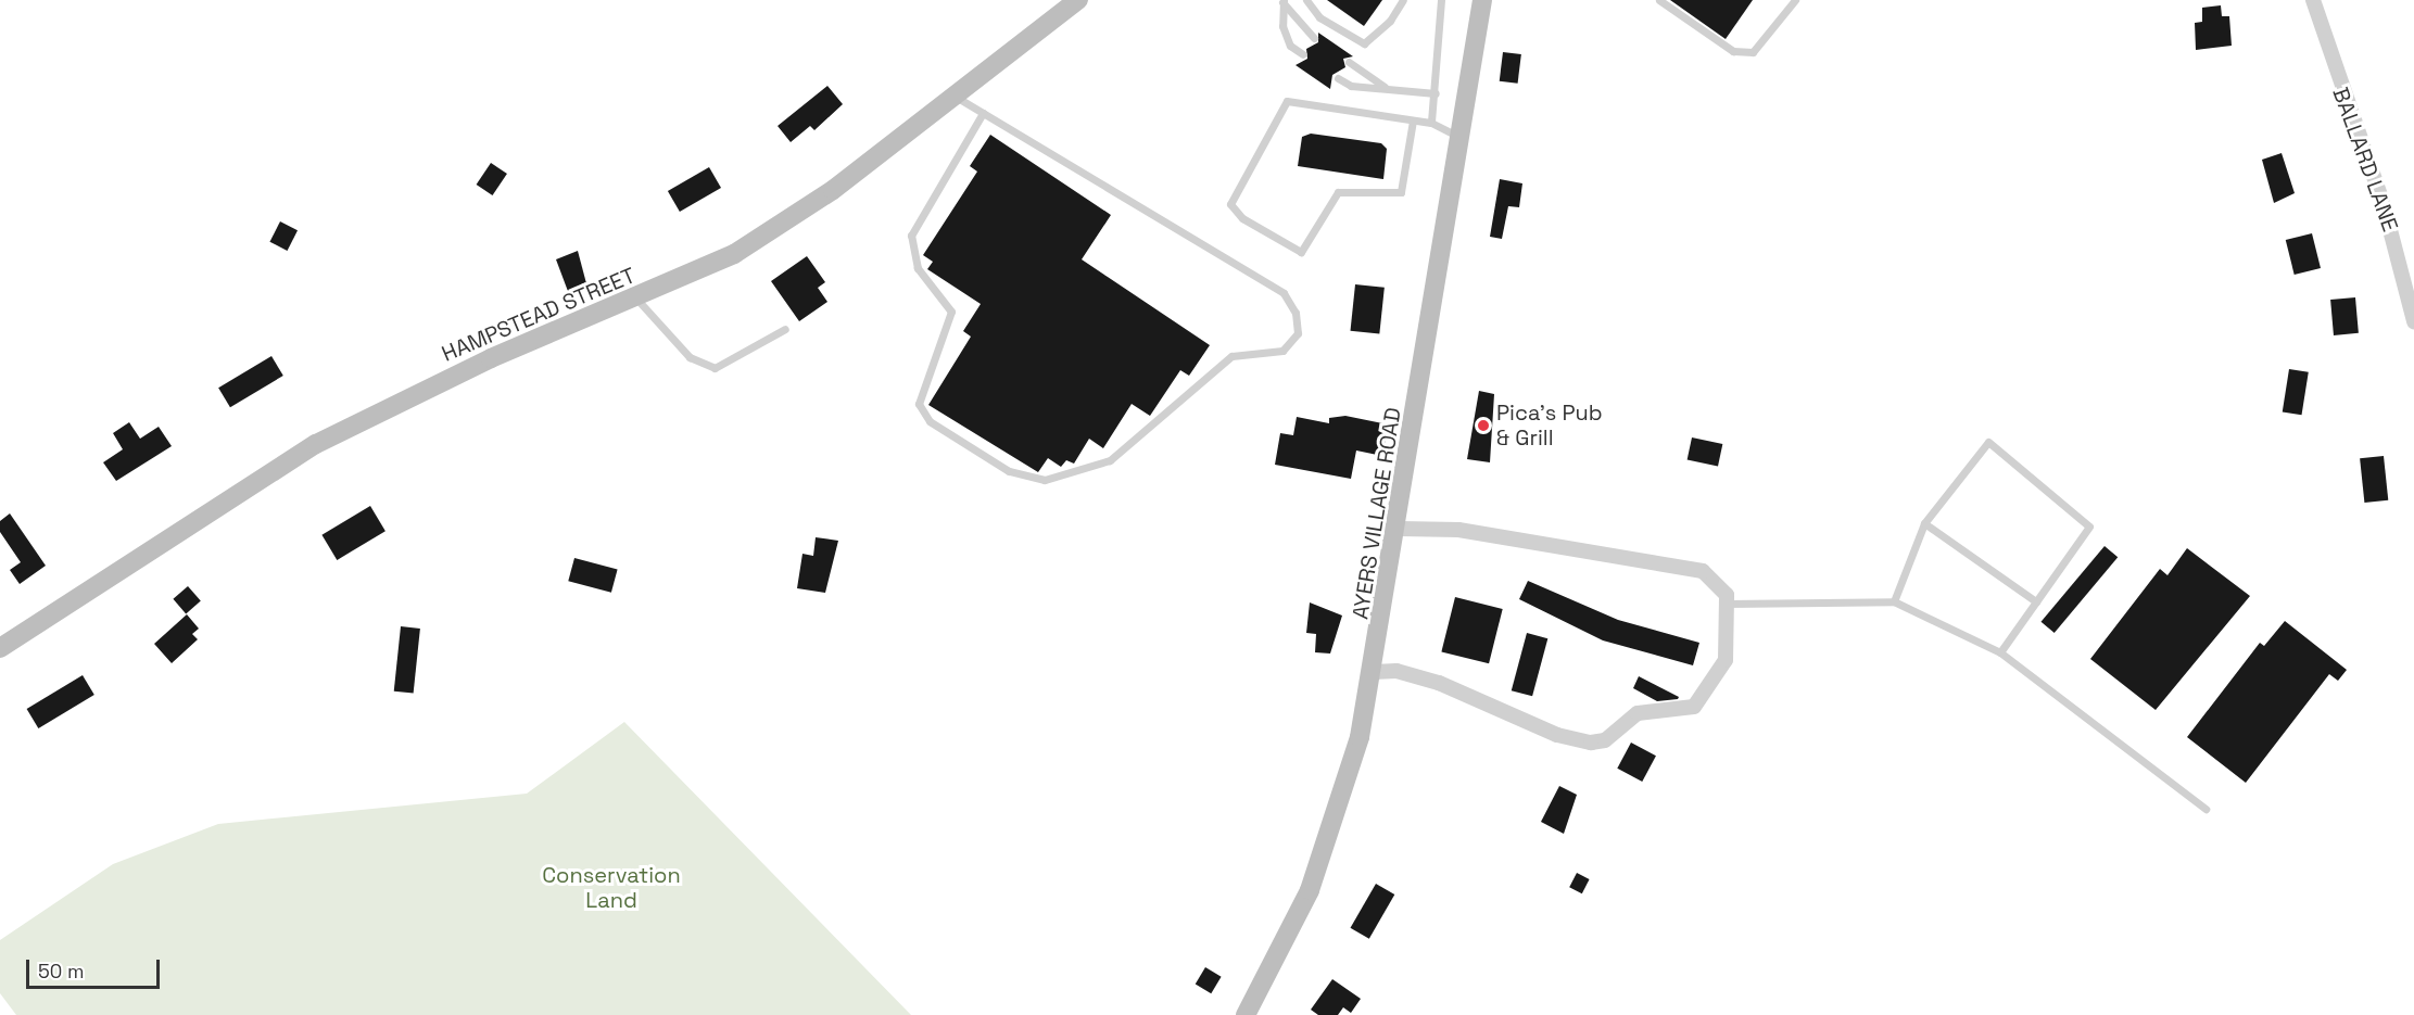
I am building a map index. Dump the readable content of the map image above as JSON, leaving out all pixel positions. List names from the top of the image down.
{
  "streets": {
    "main road": ["HAMPSTEAD STREET", "AYERS VILLAGE ROAD"],
    "street": ["BALLARD LANE"]
  },
  "parks": ["Conservation Land"],
  "places": ["Pica's Pub & Grill"],
  "scale_bar": "50 m"
}
